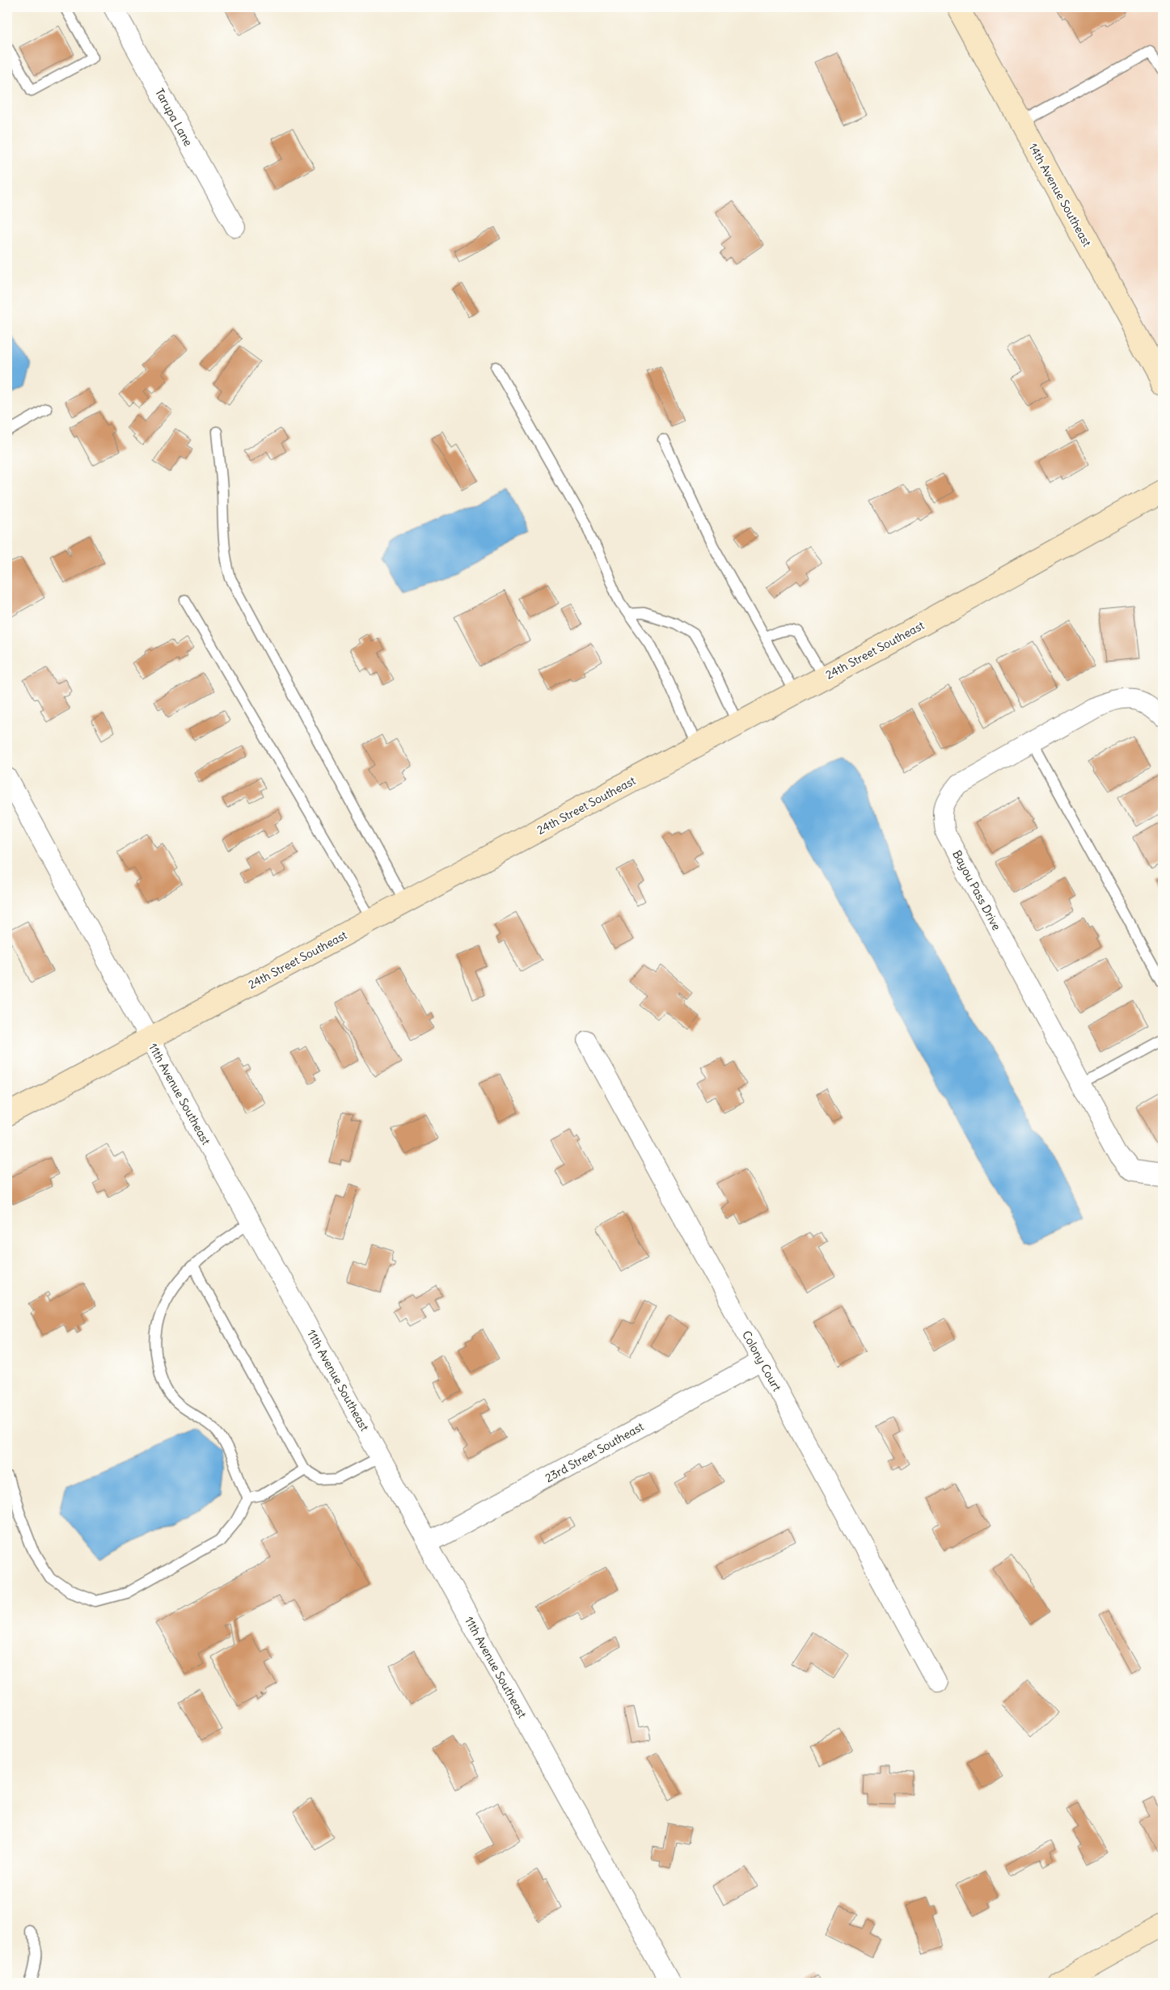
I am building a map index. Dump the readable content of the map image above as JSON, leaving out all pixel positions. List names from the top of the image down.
{
  "streets": {
    "street": [
      "Tarupa Lane",
      "14th Avenue Southeast",
      "24th Street Southeast",
      "Bayou Pass Drive",
      "11th Avenue Southeast",
      "Colony Court",
      "23rd Street Southeast"
    ]
  },
  "crossings": [
    ["24th Street Southeast", "11th Avenue Southeast"],
    ["11th Avenue Southeast", "23rd Street Southeast"],
    ["Colony Court", "23rd Street Southeast"]
  ]
}
